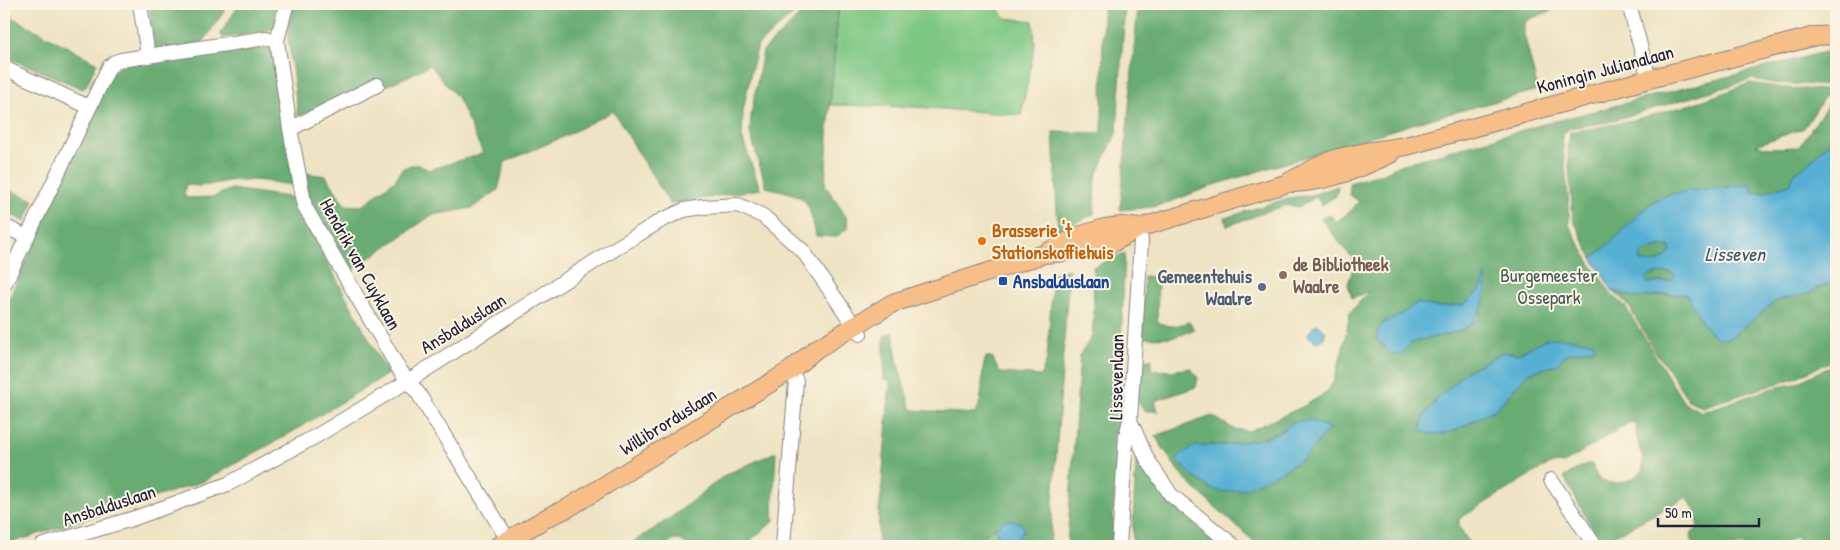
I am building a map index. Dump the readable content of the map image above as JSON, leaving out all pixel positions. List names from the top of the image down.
{
  "streets": {
    "main road": ["Koningin Julianalaan", "Willibrorduslaan"],
    "street": ["Hendrik van Cuyklaan", "Ansbalduslaan", "Lissevenlaan"]
  },
  "crossings": [
    ["Koningin Julianalaan", "Lissevenlaan"],
    ["Koningin Julianalaan", "Willibrorduslaan"],
    ["Hendrik van Cuyklaan", "Ansbalduslaan"],
    ["Hendrik van Cuyklaan", "Willibrorduslaan"],
    ["Ansbalduslaan", "Willibrorduslaan"],
    ["Lissevenlaan", "Willibrorduslaan"]
  ],
  "water": ["Lisseven"],
  "parks": ["Burgemeester Ossepark"],
  "places": {
    "other": ["Brasserie 't Stationskoffiehuis", "de Bibliotheek Waalre", "Gemeentehuis Waalre"],
    "transit": ["Ansbalduslaan"]
  },
  "scale_bar": "50 m"
}
